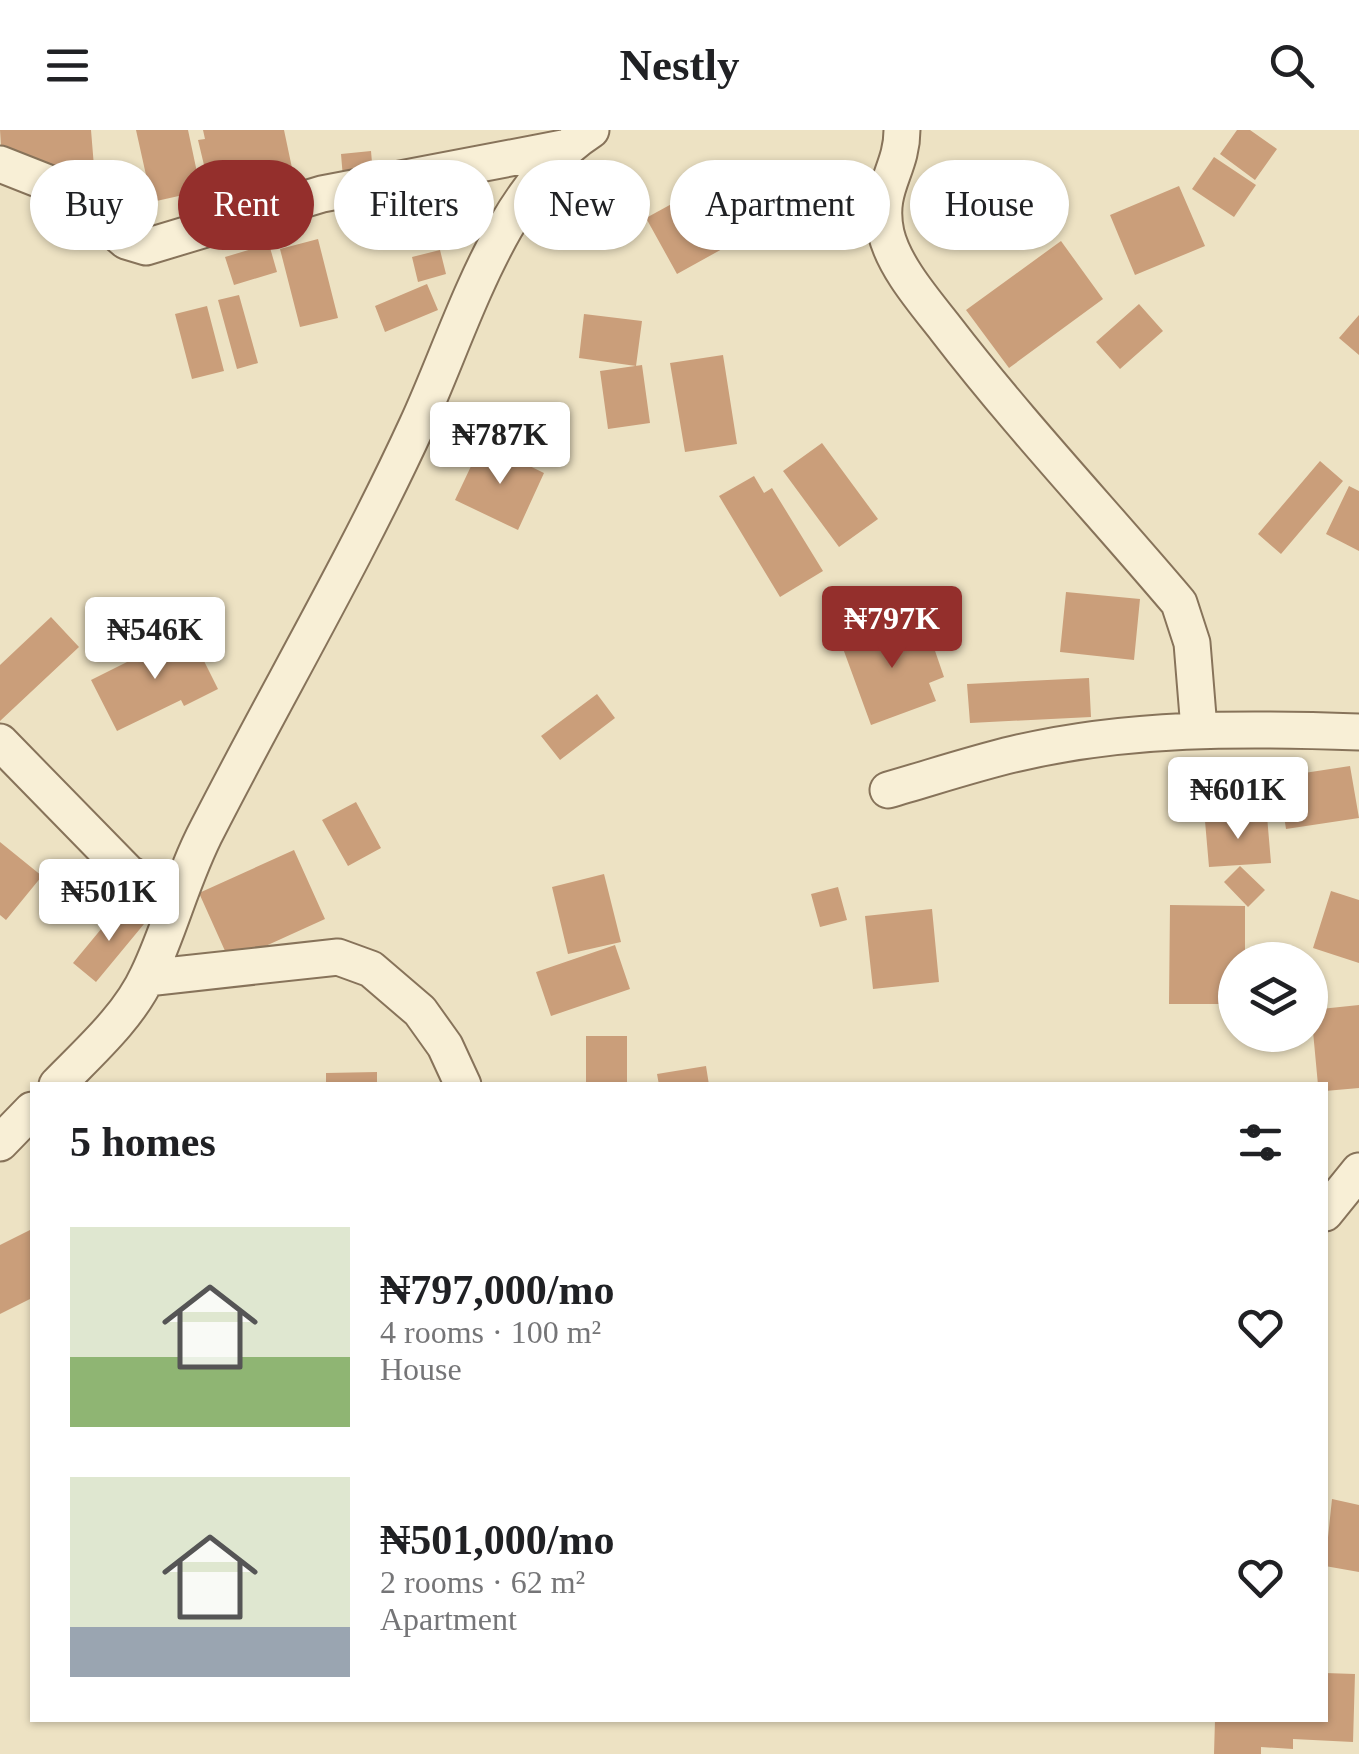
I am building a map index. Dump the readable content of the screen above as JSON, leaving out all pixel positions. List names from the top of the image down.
{
  "page": {
    "header": "Nestly",
    "chip": [
      "Buy",
      "Rent",
      "Filters",
      "New",
      "Apartment",
      "House"
    ],
    "price": [
      "₦787K",
      "₦797K",
      "₦546K",
      "₦601K",
      "₦501K"
    ],
    "heading": "5 homes",
    "list": [
      {
        "name": "₦797,000/mo",
        "note": "4 rooms · 100 m² · House"
      },
      {
        "name": "₦501,000/mo",
        "note": "2 rooms · 62 m² · Apartment"
      }
    ]
  }
}
